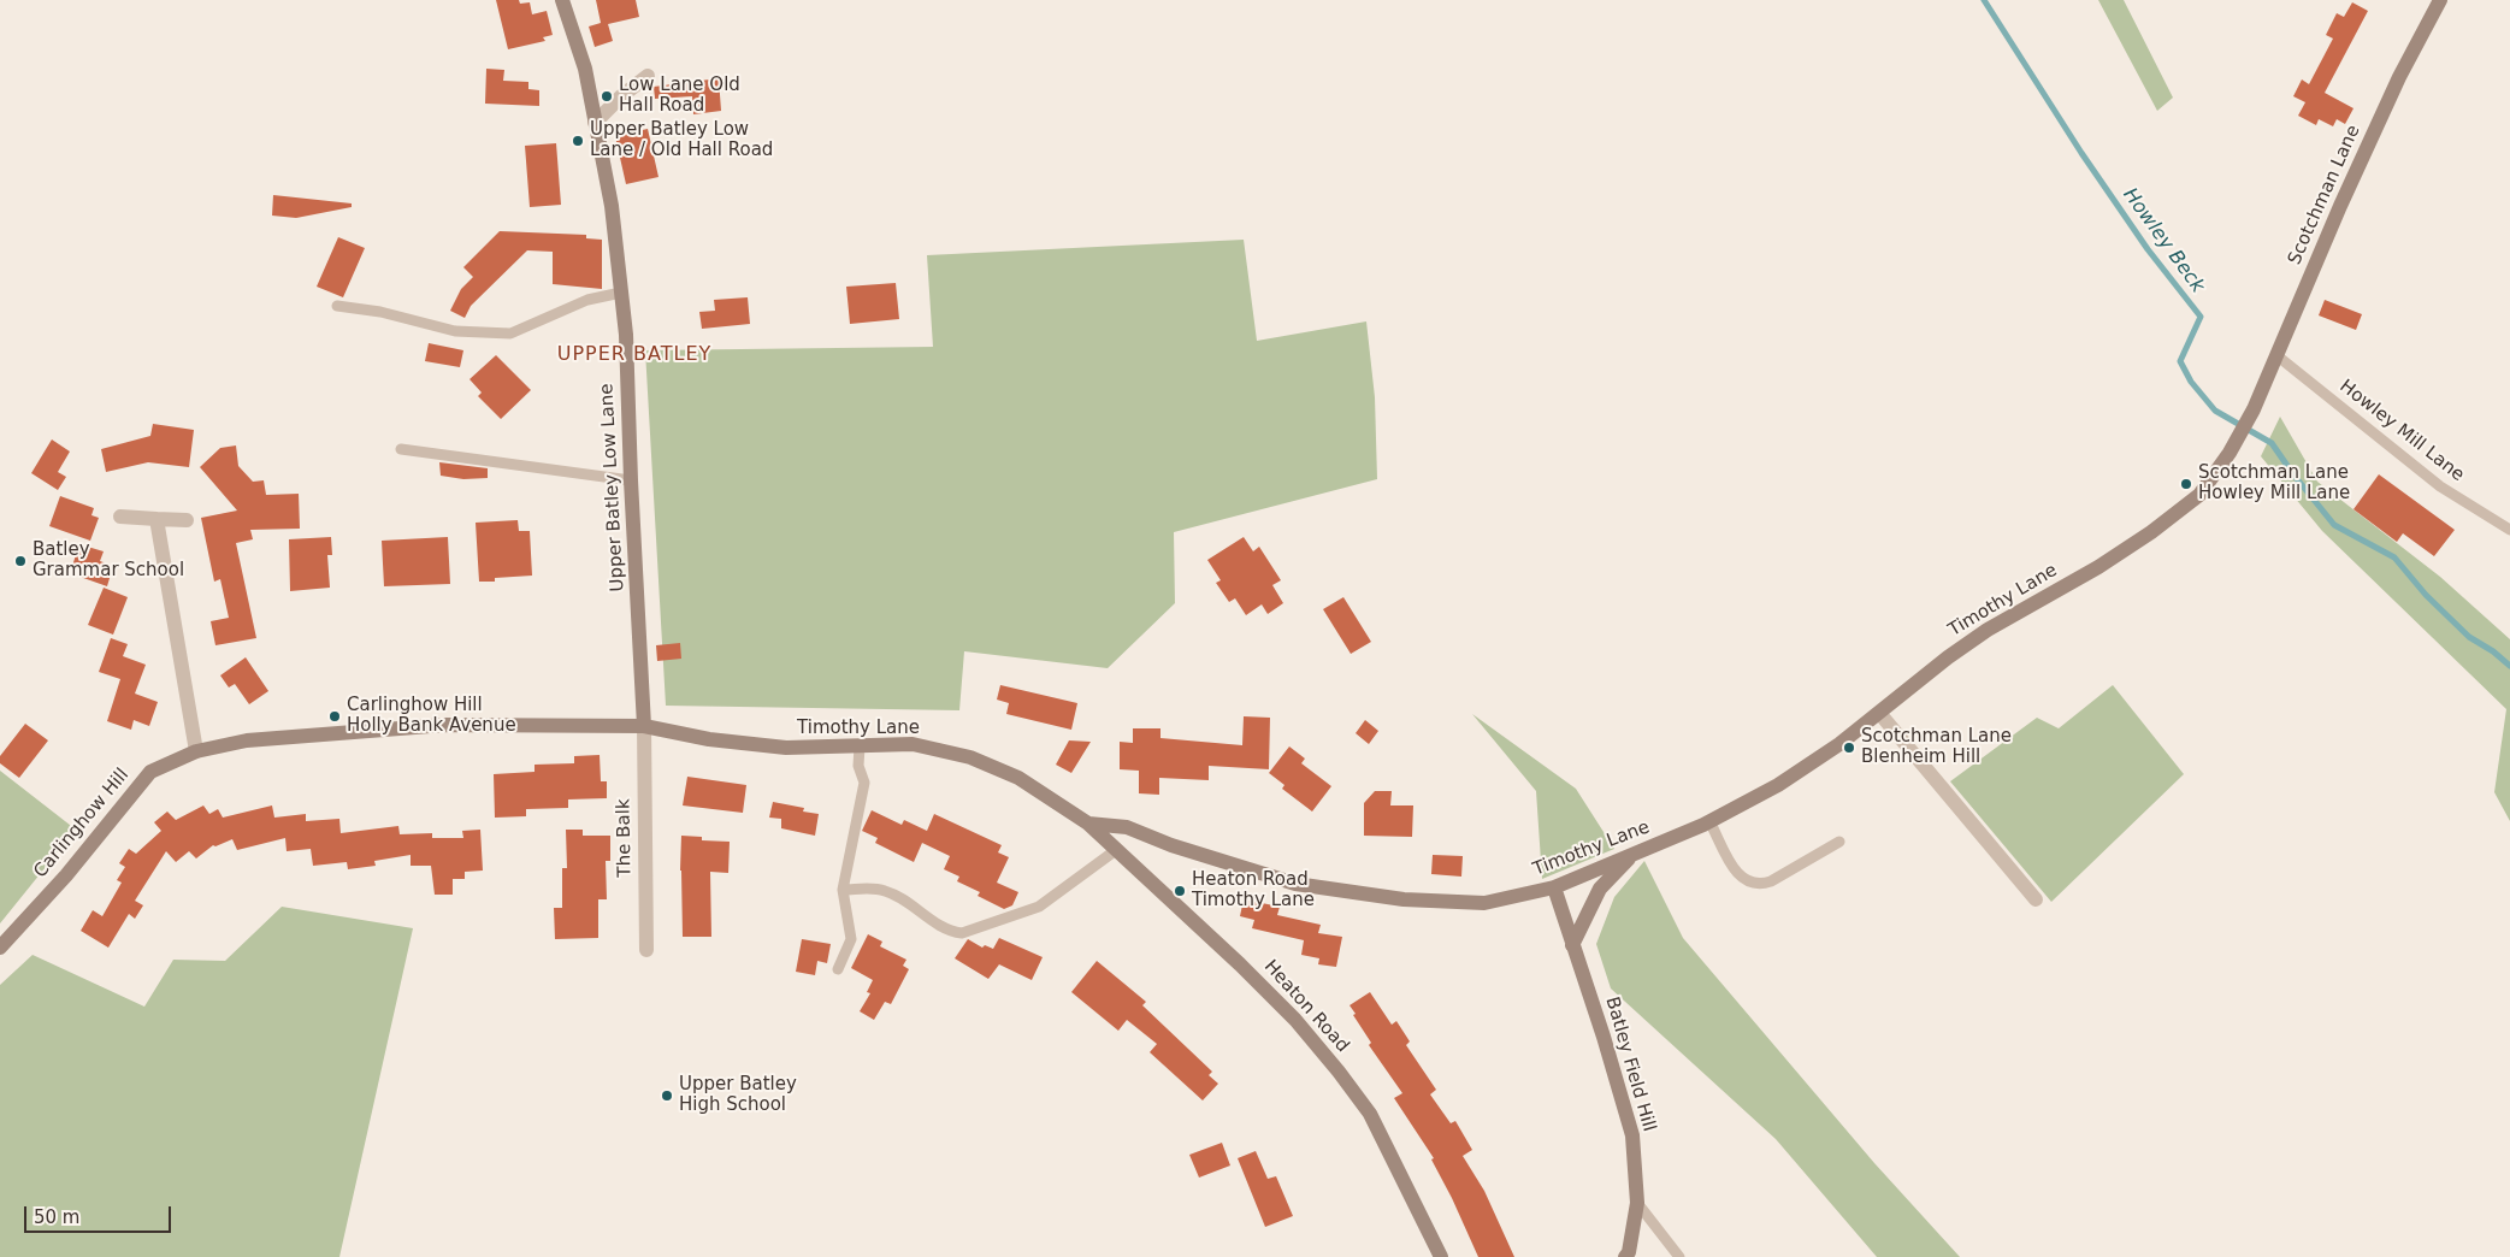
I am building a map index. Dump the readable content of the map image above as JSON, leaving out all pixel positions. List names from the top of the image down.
{
  "streets": {
    "street": [
      "Scotchman Lane",
      "Upper Batley Low Lane",
      "Timothy Lane",
      "Carlinghow Hill",
      "The Balk",
      "Heaton Road",
      "Batley Field Hill"
    ],
    "lane": ["Howley Mill Lane"]
  },
  "crossings": [
    ["Scotchman Lane", "Howley Mill Lane"],
    ["Scotchman Lane", "Timothy Lane"],
    ["Upper Batley Low Lane", "Timothy Lane"],
    ["Upper Batley Low Lane", "Carlinghow Hill"],
    ["Upper Batley Low Lane", "The Balk"],
    ["Timothy Lane", "Carlinghow Hill"],
    ["Timothy Lane", "The Balk"],
    ["Timothy Lane", "Heaton Road"],
    ["Timothy Lane", "Batley Field Hill"],
    ["Carlinghow Hill", "The Balk"]
  ],
  "districts": ["UPPER BATLEY"],
  "water": ["Howley Beck"],
  "places": [
    "Low Lane Old Hall Road",
    "Upper Batley Low Lane / Old Hall Road",
    "Scotchman Lane Howley Mill Lane",
    "Batley Grammar School",
    "Carlinghow Hill Holly Bank Avenue",
    "Scotchman Lane Blenheim Hill",
    "Heaton Road Timothy Lane",
    "Upper Batley High School"
  ],
  "scale_bar": "50 m"
}
